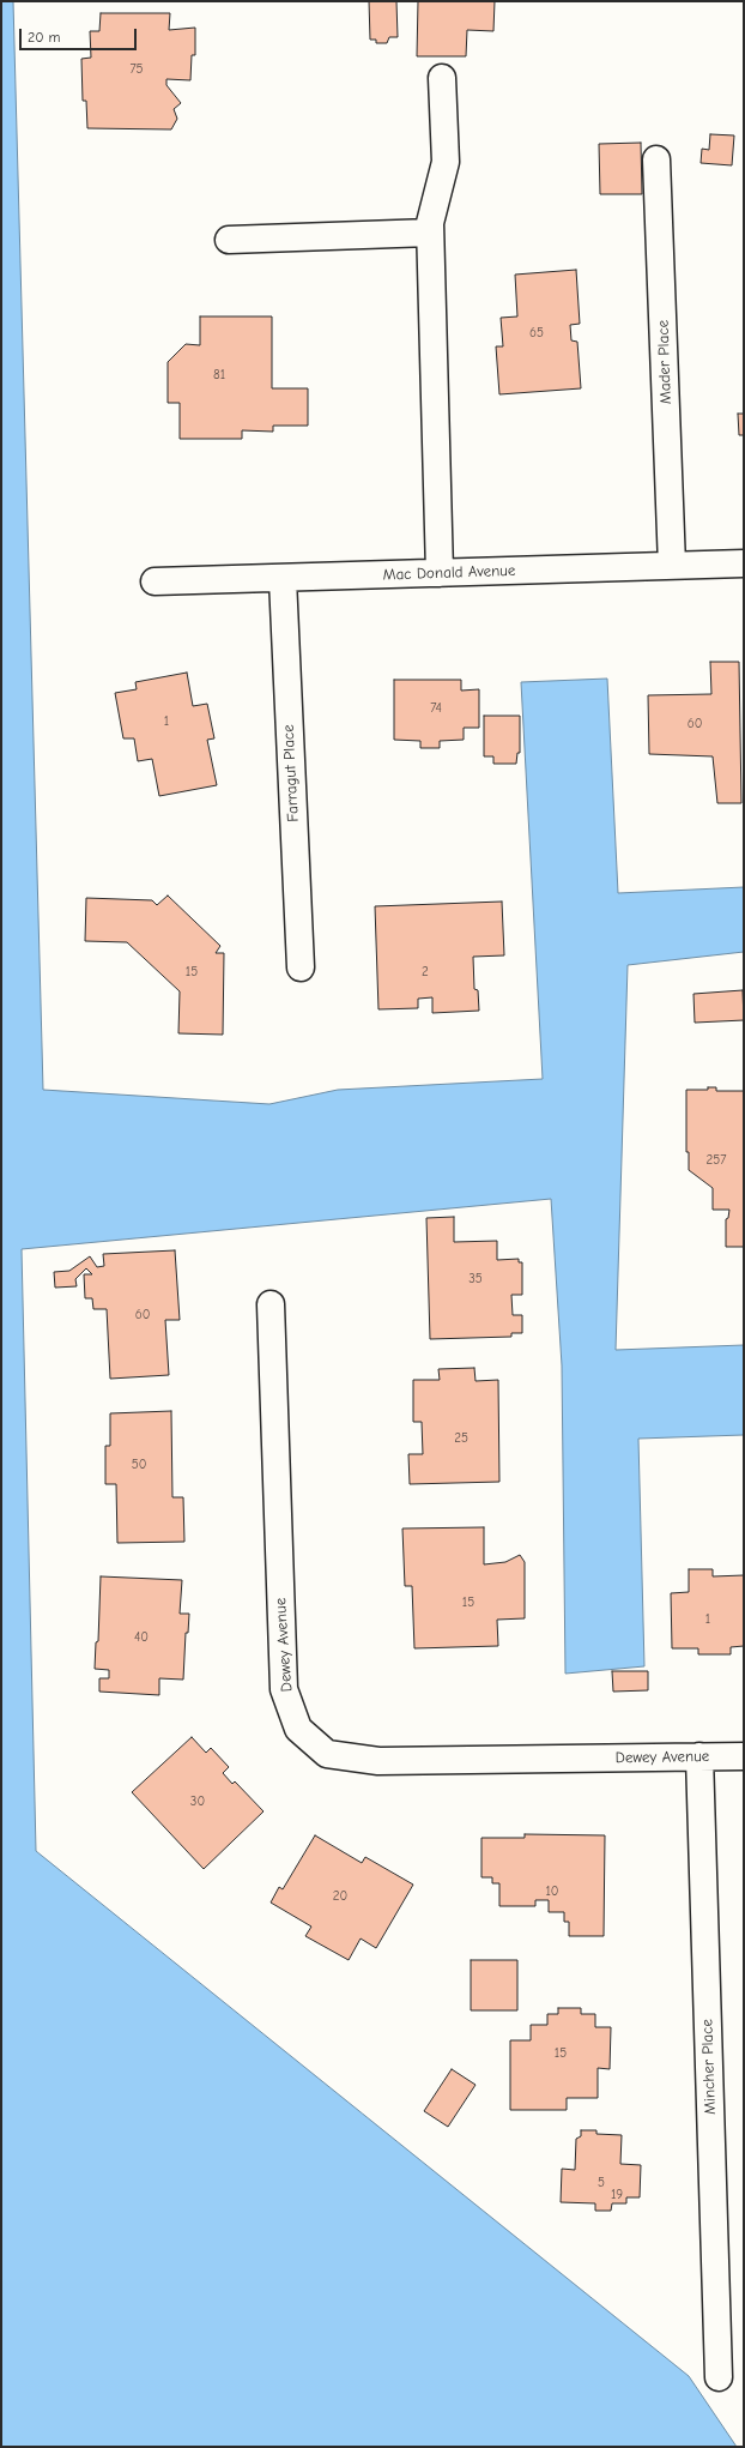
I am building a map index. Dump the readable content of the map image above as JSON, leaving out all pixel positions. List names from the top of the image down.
{
  "streets": {
    "street": [
      "Mader Place",
      "Mac Donald Avenue",
      "Farragut Place",
      "Dewey Avenue",
      "Mincher Place"
    ]
  },
  "crossings": [
    ["Mader Place", "Mac Donald Avenue"],
    ["Mac Donald Avenue", "Farragut Place"],
    ["Dewey Avenue", "Mincher Place"]
  ],
  "house_numbers": [
    "75",
    "65",
    "81",
    "74",
    "1",
    "60",
    "15",
    "2",
    "257",
    "35",
    "60",
    "25",
    "50",
    "15",
    "1",
    "40",
    "30",
    "10",
    "20",
    "15",
    "5",
    "19"
  ],
  "scale_bar": "20 m"
}
